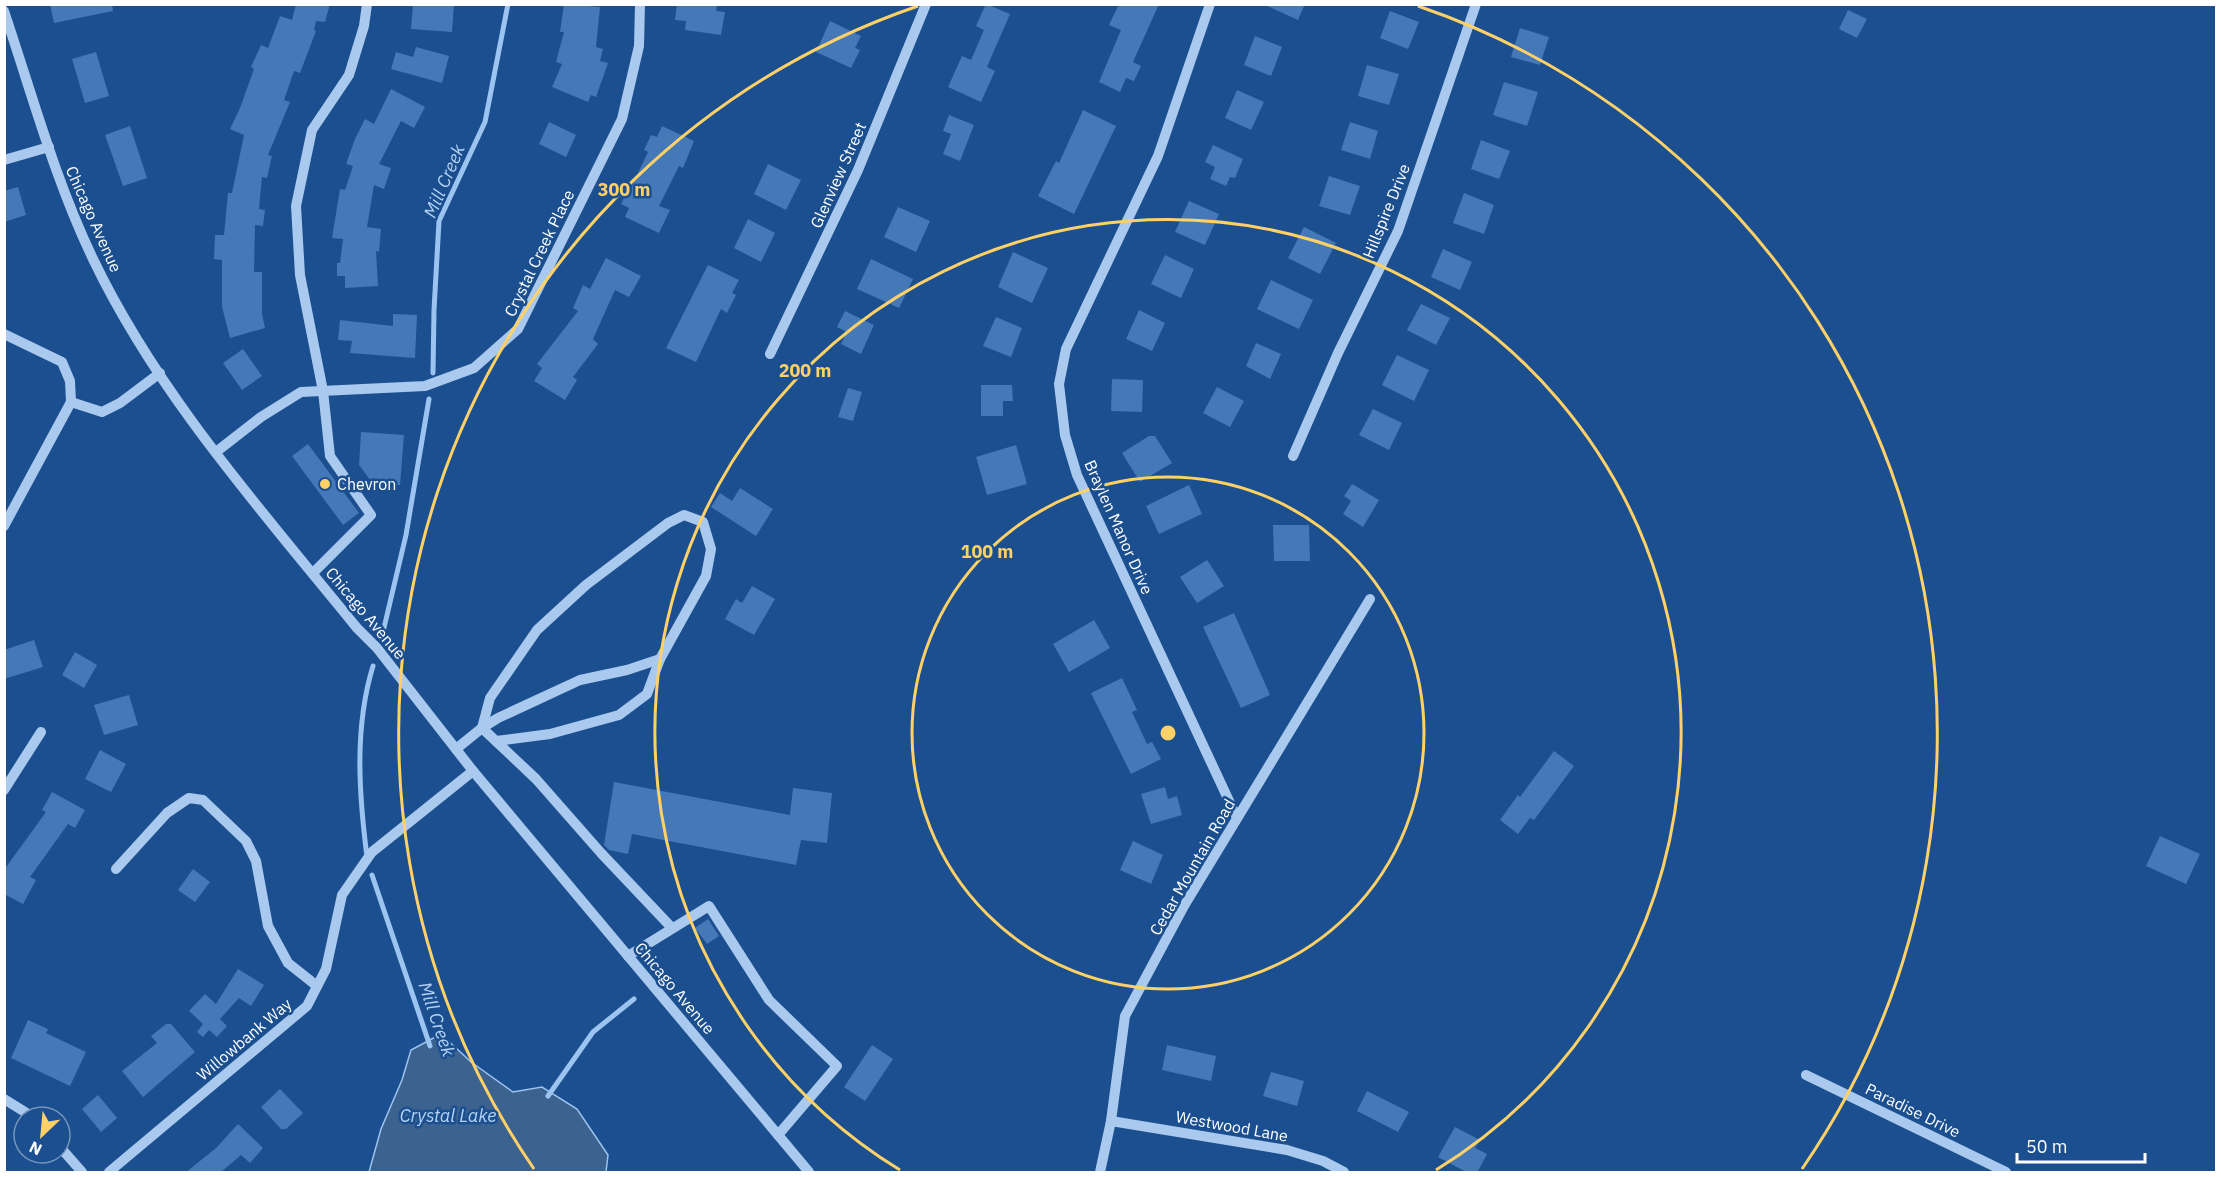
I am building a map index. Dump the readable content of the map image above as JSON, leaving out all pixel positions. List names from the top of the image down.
{
  "streets": {
    "street": [
      "Glenview Street",
      "Hillspire Drive",
      "Chicago Avenue",
      "Crystal Creek Place",
      "Braylen Manor Drive",
      "Cedar Mountain Road",
      "Willowbank Way",
      "Paradise Drive",
      "Westwood Lane"
    ]
  },
  "crossings": [
    ["Chicago Avenue", "Crystal Creek Place"],
    ["Chicago Avenue", "Willowbank Way"],
    ["Braylen Manor Drive", "Cedar Mountain Road"],
    ["Cedar Mountain Road", "Westwood Lane"]
  ],
  "water": ["Mill Creek", "Crystal Lake"],
  "places": ["Chevron"],
  "scale_bar": "50 m",
  "north": "bottom left",
  "rings": ["300 m", "200 m", "100 m"]
}
